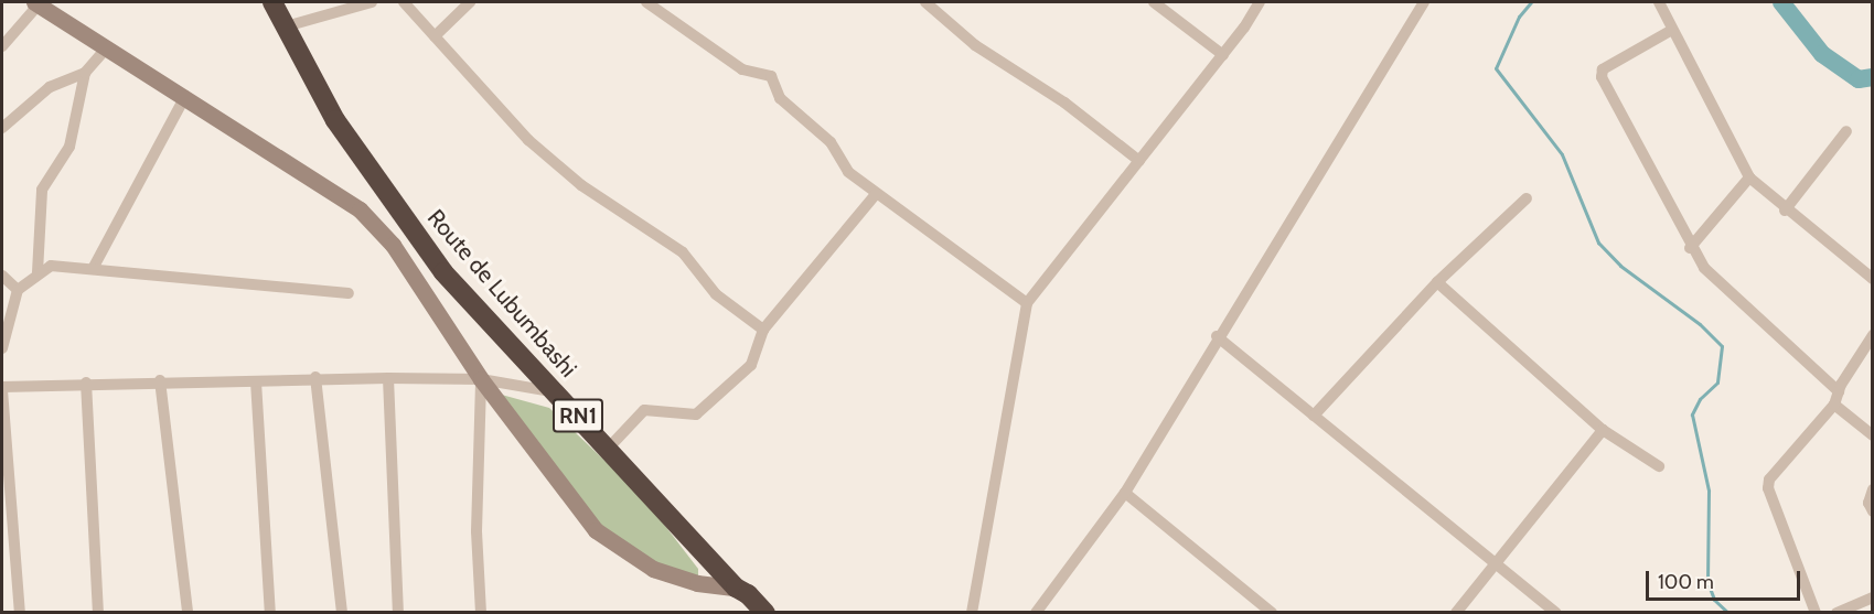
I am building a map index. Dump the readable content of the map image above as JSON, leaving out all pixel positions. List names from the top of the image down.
{
  "streets": {
    "highway": ["Route de Lubumbashi", "RN1"]
  },
  "scale_bar": "100 m"
}
